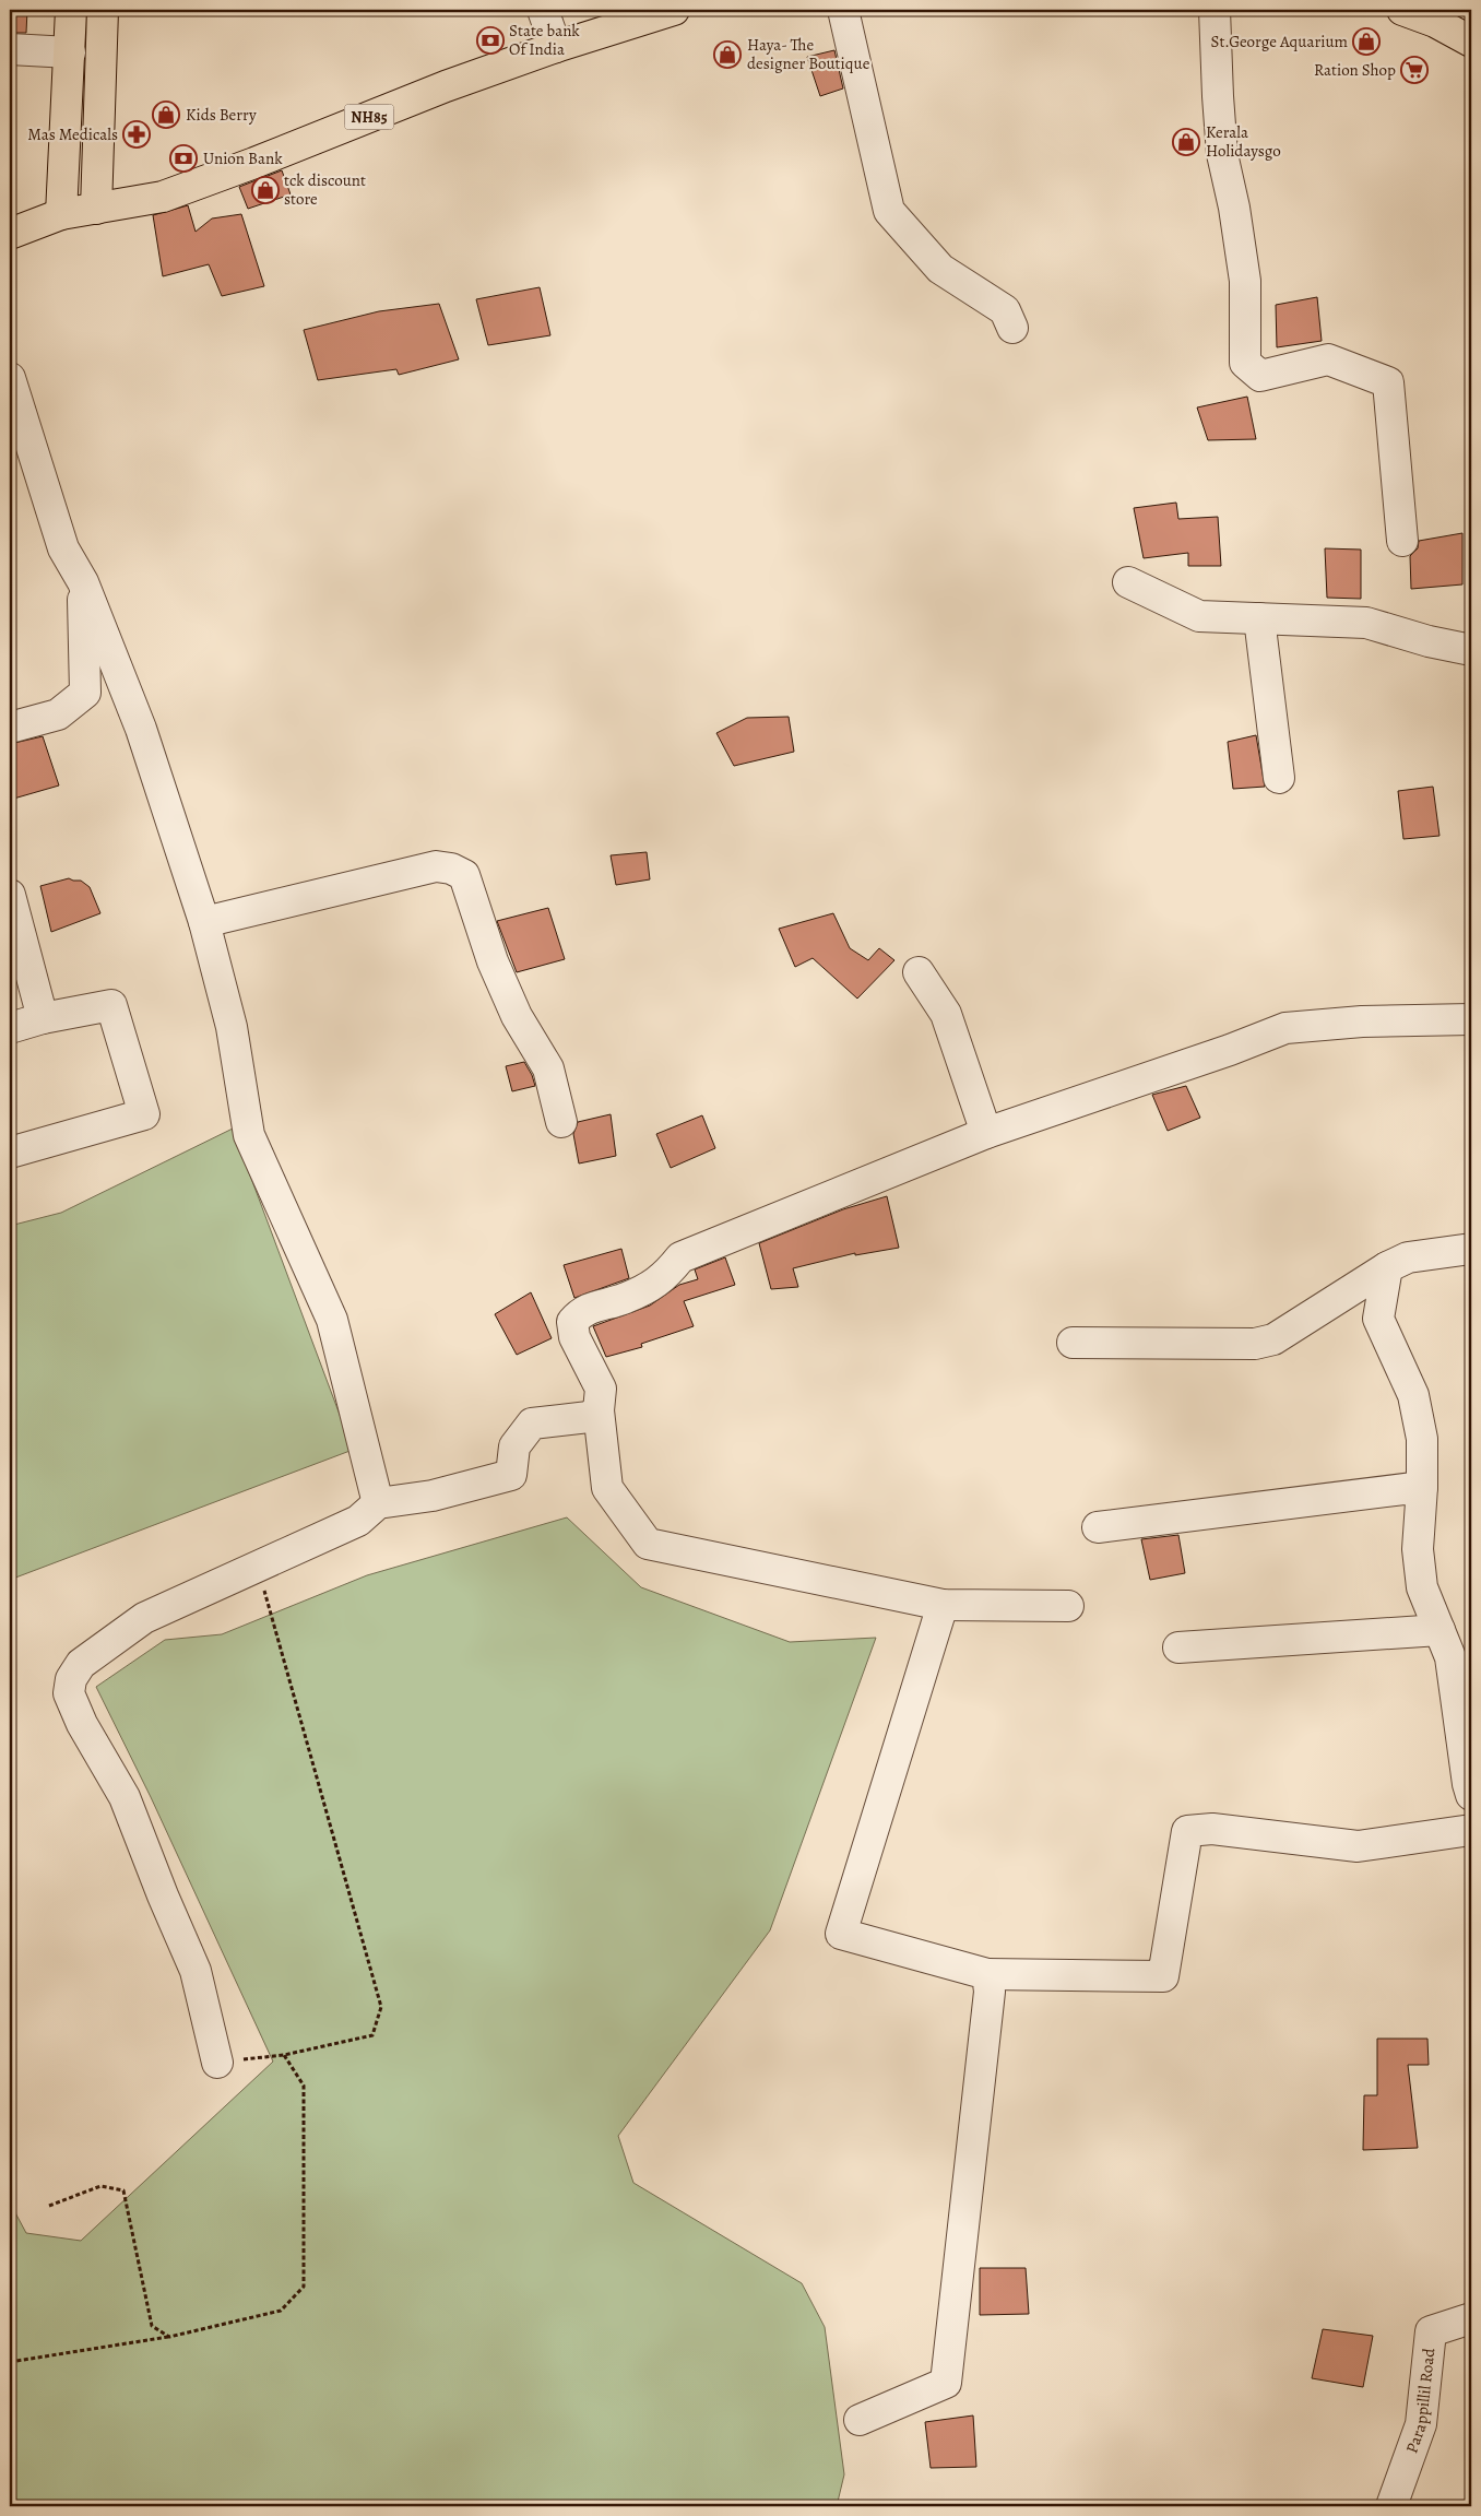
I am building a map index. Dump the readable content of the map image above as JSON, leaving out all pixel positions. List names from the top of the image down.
{
  "streets": {
    "main road": ["NH85"],
    "street": ["Parappillil Road"]
  },
  "places": {
    "bank": ["State bank Of India", "Union Bank"],
    "shop": [
      "St.George Aquarium",
      "Haya- The designer Boutique",
      "Kids Berry",
      "Kerala Holidaysgo",
      "tck discount store"
    ],
    "supermarket": ["Ration Shop"],
    "pharmacy": ["Mas Medicals"]
  }
}
